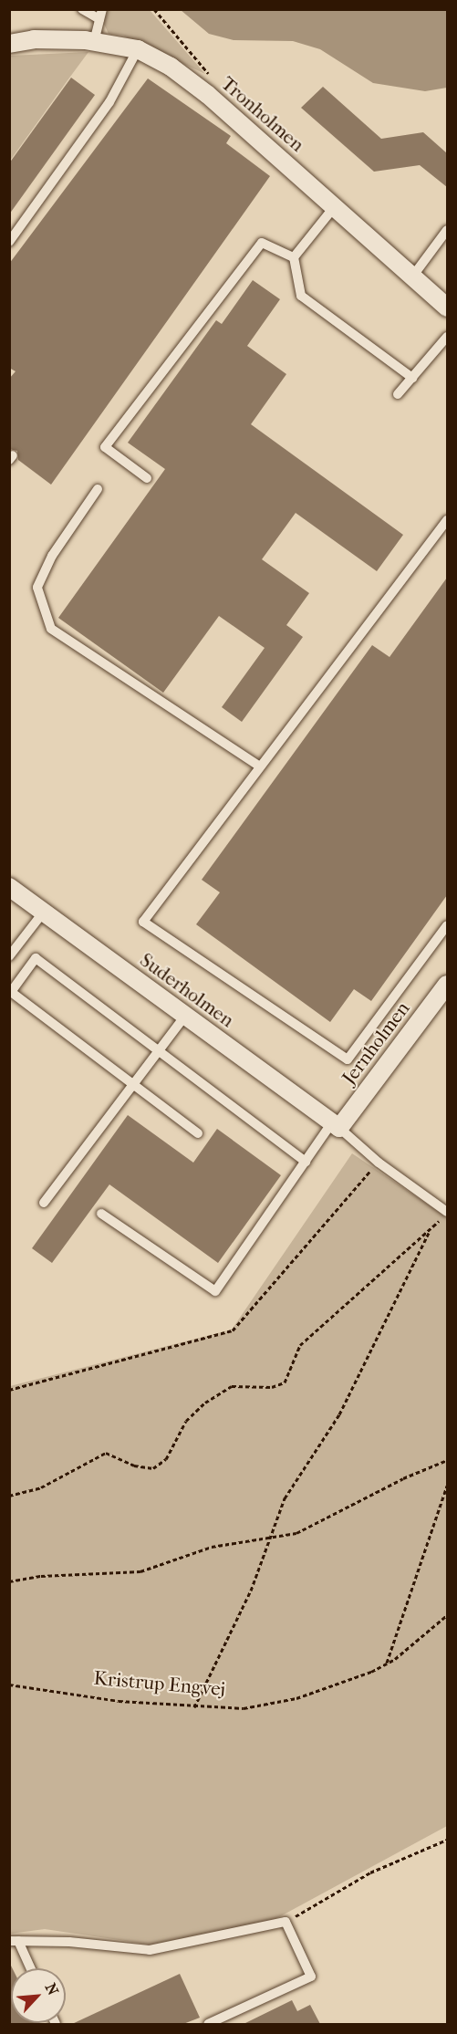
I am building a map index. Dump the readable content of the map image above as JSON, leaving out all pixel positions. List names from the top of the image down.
{
  "streets": {
    "street": ["Tronholmen", "Suderholmen", "Jernholmen"],
    "path": ["Kristrup Engvej"]
  },
  "crossings": [
    ["Suderholmen", "Jernholmen"]
  ],
  "north": "top right"
}
